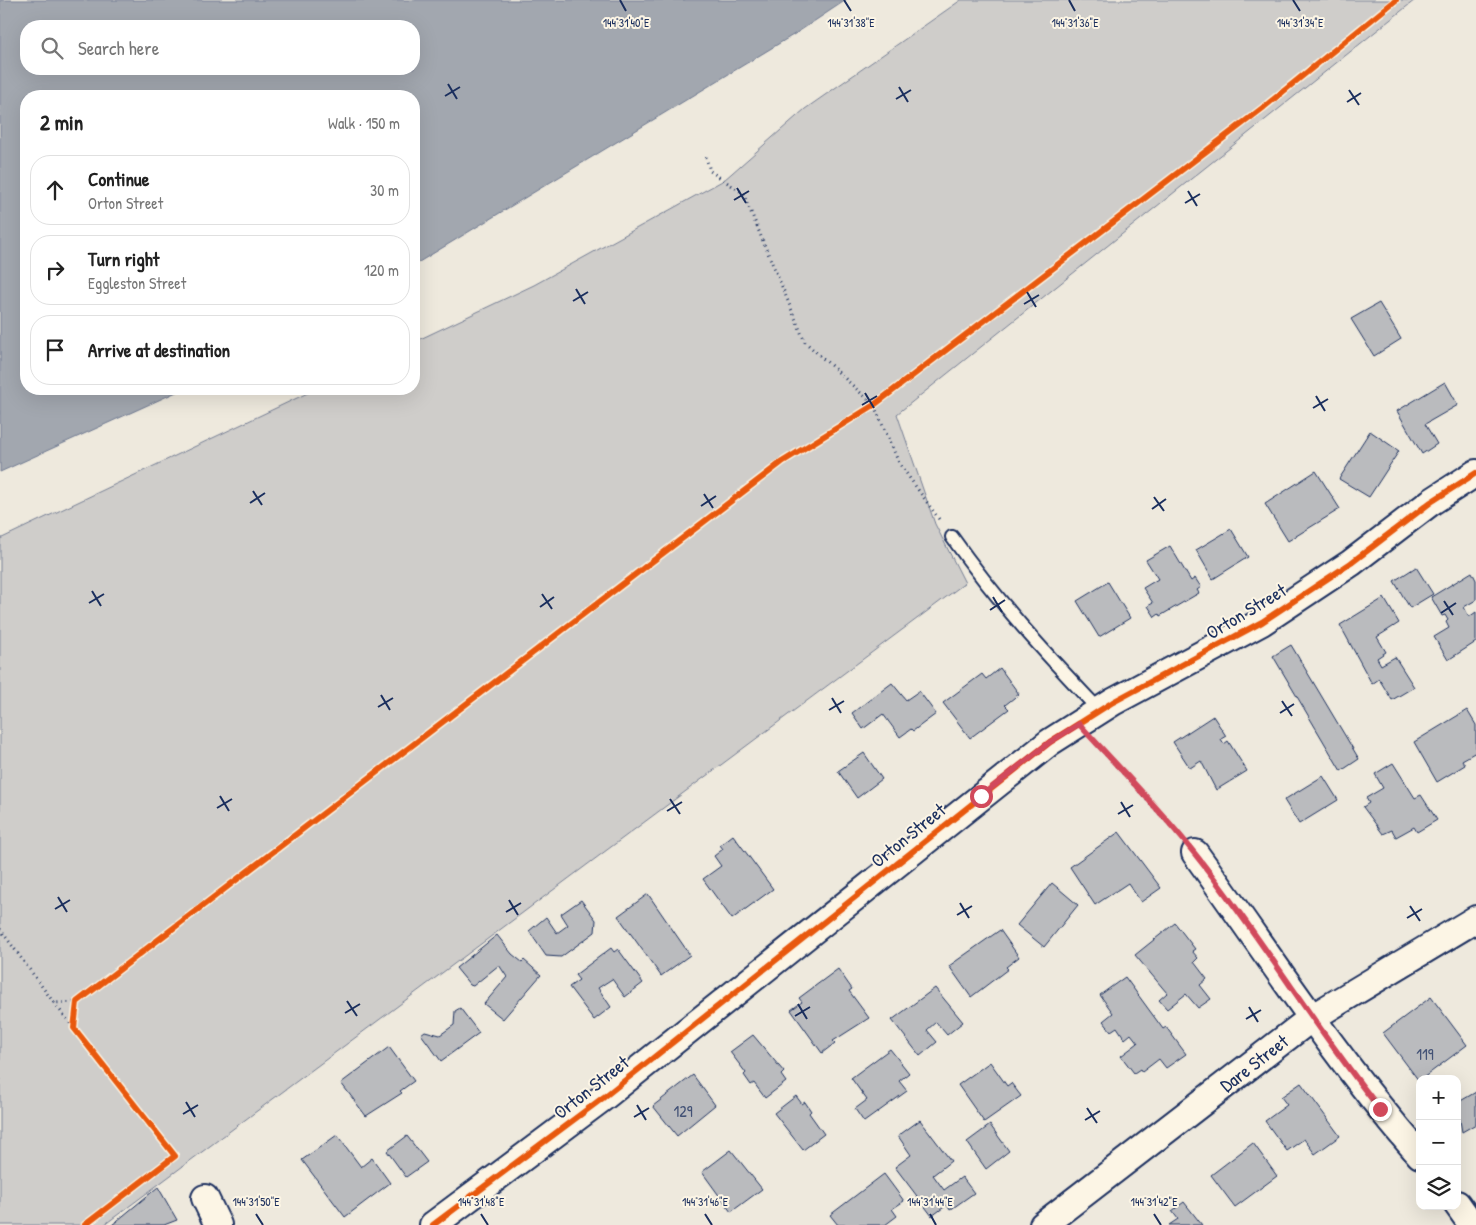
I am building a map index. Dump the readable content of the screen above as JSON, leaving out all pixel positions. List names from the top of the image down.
{
  "streets": {
    "street": ["Orton Street", "Dare Street"]
  },
  "house_numbers": ["119", "129"],
  "page": {
    "search": "Search here",
    "heading": ["2 min", "Walk · 150 m"],
    "list": [
      ["Continue", "Orton Street", "30 m"],
      ["Turn right", "Eggleston Street", "120 m"],
      "Arrive at destination"
    ],
    "map_buttons": ["+", "−"]
  },
  "coordinates": [
    "144°31'34\"E",
    "144°31'40\"E",
    "144°31'38\"E",
    "144°31'36\"E",
    "144°31'50\"E",
    "144°31'48\"E",
    "144°31'46\"E",
    "144°31'44\"E",
    "144°31'42\"E"
  ]
}
